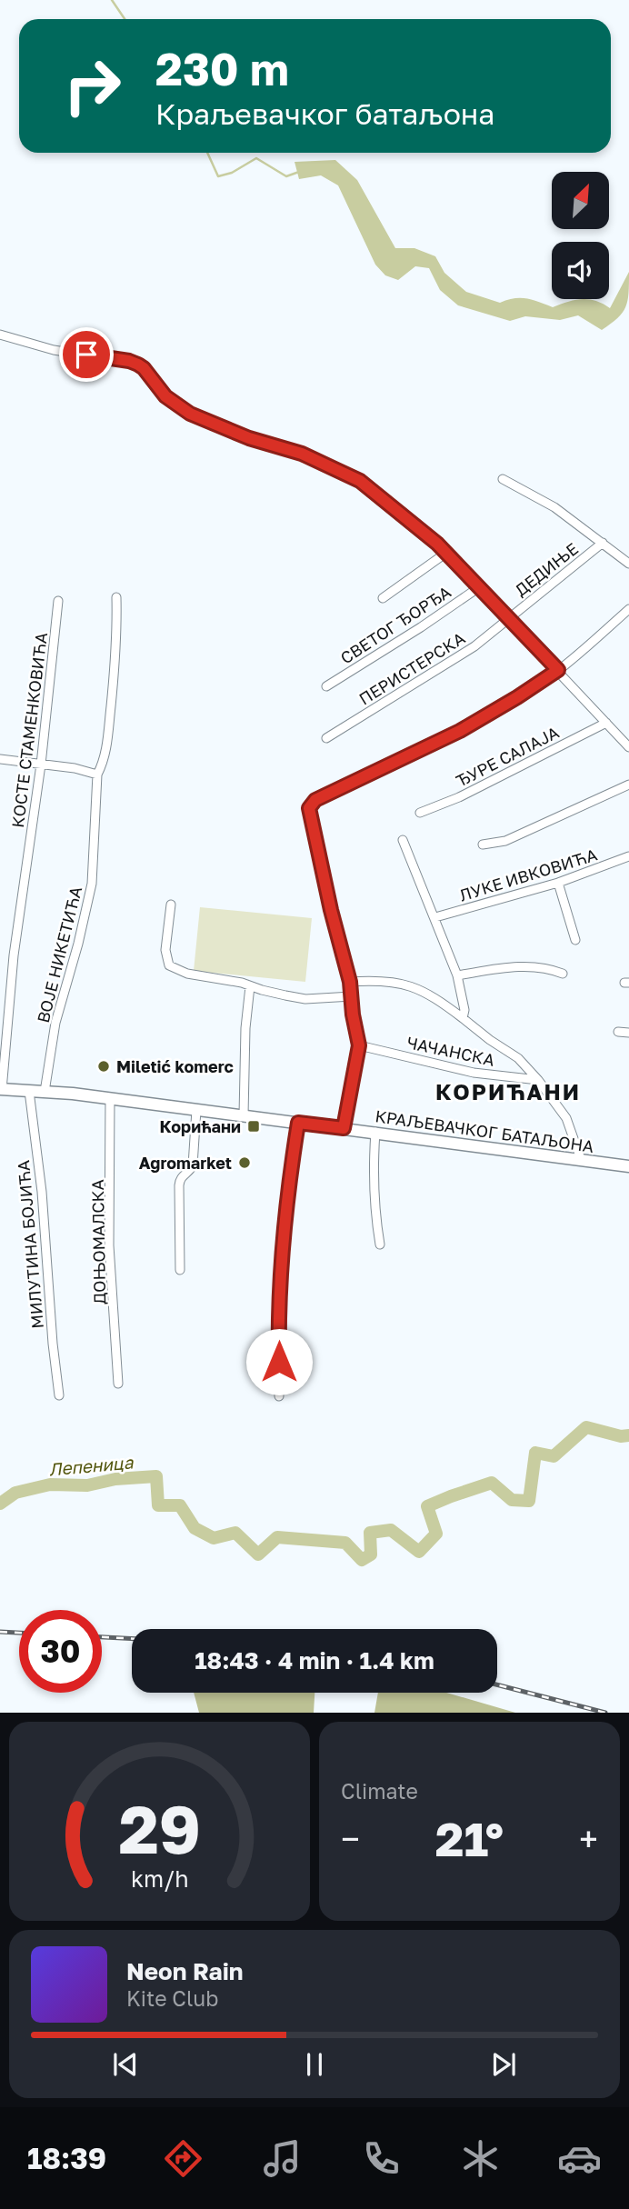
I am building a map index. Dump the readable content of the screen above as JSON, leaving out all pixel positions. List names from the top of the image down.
{
  "streets": {
    "main road": ["КРАЉЕВАЧКОГ БАТАЉОНА"],
    "street": [
      "ДЕДИЊЕ",
      "СВЕТОГ ЂОРЂА",
      "ПЕРИСТЕРСКА",
      "КОСТЕ СТАМЕНКОВИЋА",
      "ЂУРЕ САЛАЈА",
      "ЛУКЕ ИВКОВИЋА",
      "ВОЈЕ НИКЕТИЋА",
      "ЧАЧАНСКА",
      "ДОЊОМАЛСКА",
      "МИЛУТИНА БОЈИЋА"
    ]
  },
  "crossings": [
    ["ДЕДИЊЕ", "СВЕТОГ ЂОРЂА"],
    ["ДЕДИЊЕ", "ПЕРИСТЕРСКА"],
    ["ДЕДИЊЕ", "ЂУРЕ САЛАЈА"],
    ["КОСТЕ СТАМЕНКОВИЋА", "КРАЉЕВАЧКОГ БАТАЉОНА"],
    ["ВОЈЕ НИКЕТИЋА", "КРАЉЕВАЧКОГ БАТАЉОНА"],
    ["КРАЉЕВАЧКОГ БАТАЉОНА", "ДОЊОМАЛСКА"],
    ["КРАЉЕВАЧКОГ БАТАЉОНА", "МИЛУТИНА БОЈИЋА"]
  ],
  "districts": ["КОРИЋАНИ"],
  "water": ["Лепеница"],
  "places": {
    "other": ["Miletić komerc", "Agromarket"],
    "transit": ["Корићани"]
  },
  "north": "top right",
  "page": {
    "turn": ["230 m", "Краљевачког батаљона"],
    "limit": "30",
    "trip": "18:43 · 4 min · 1.4 km",
    "tile": "Climate",
    "heat": ["−", "21°", "+"],
    "song": ["Neon Rain", "Kite Club"],
    "tabs": "18:39",
    "gauge": ["29", "km/h"]
  }
}
